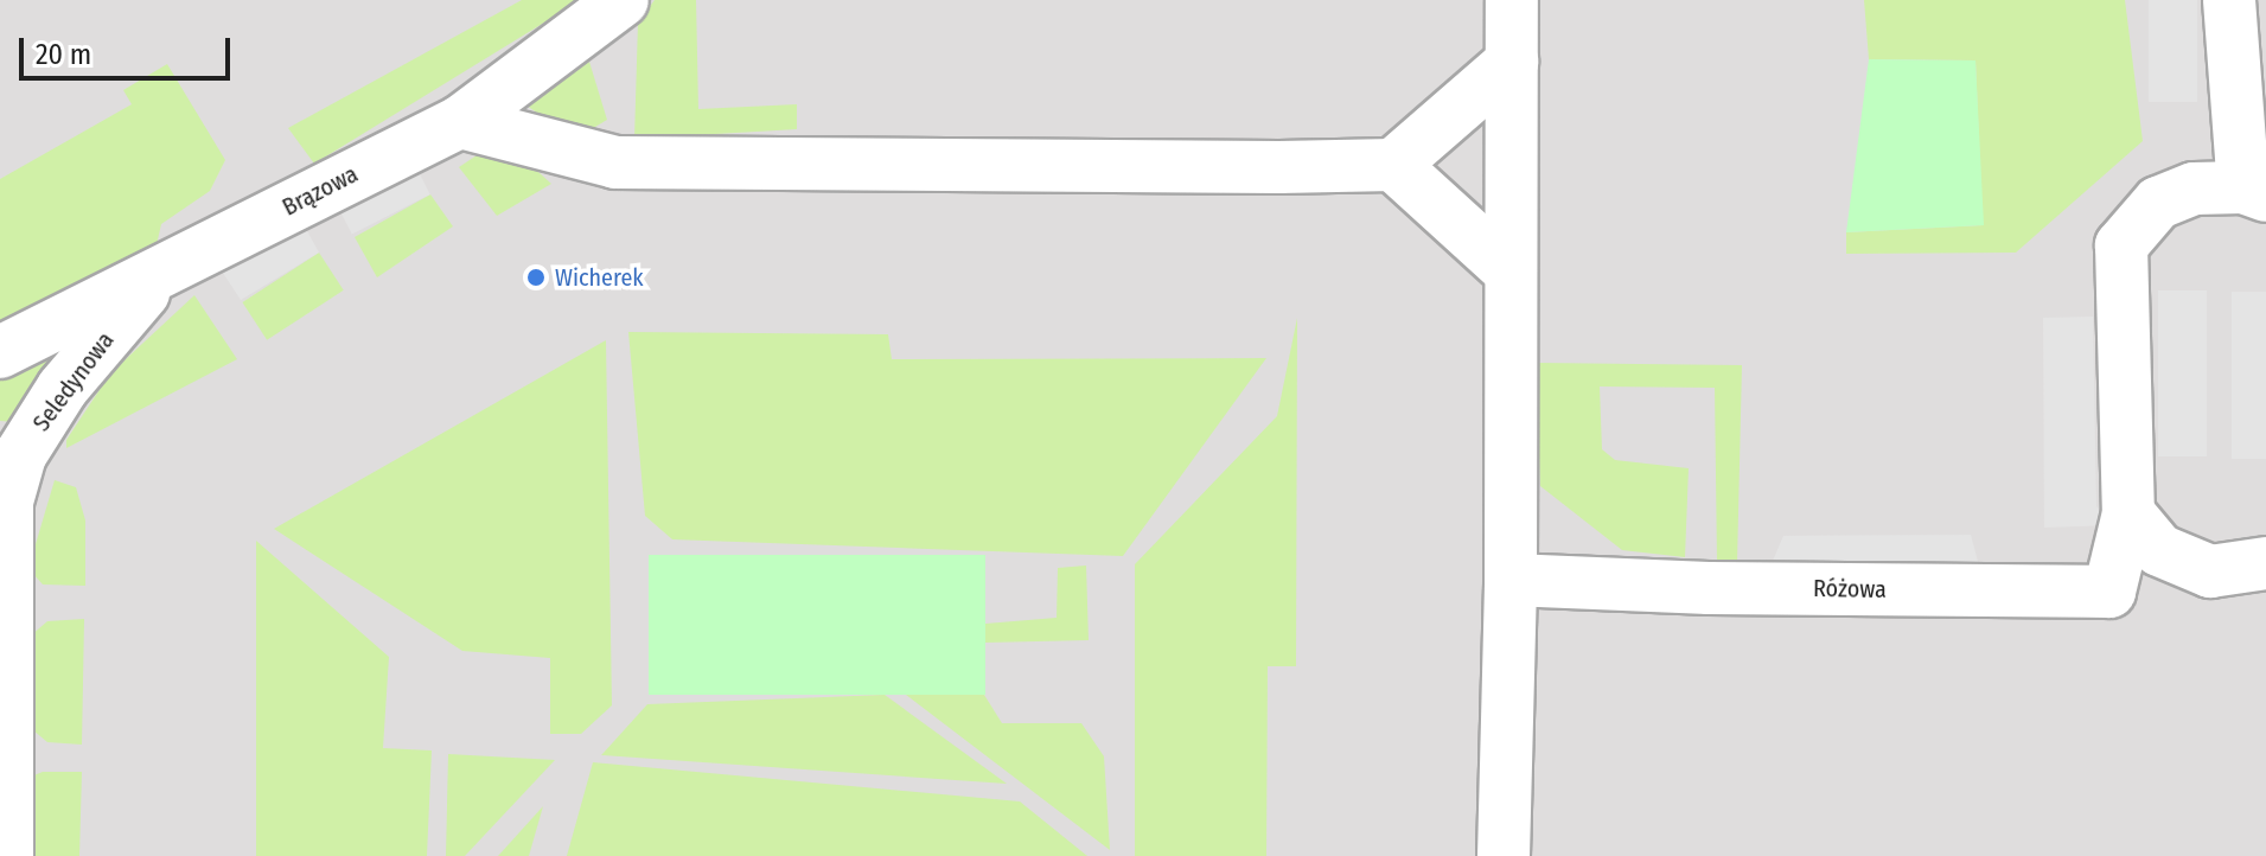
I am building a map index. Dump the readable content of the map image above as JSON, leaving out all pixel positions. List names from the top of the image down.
{
  "streets": {
    "street": ["Brązowa", "Seledynowa", "Różowa"]
  },
  "crossings": [
    ["Brązowa", "Seledynowa"]
  ],
  "places": ["Wicherek"],
  "scale_bar": "20 m"
}
